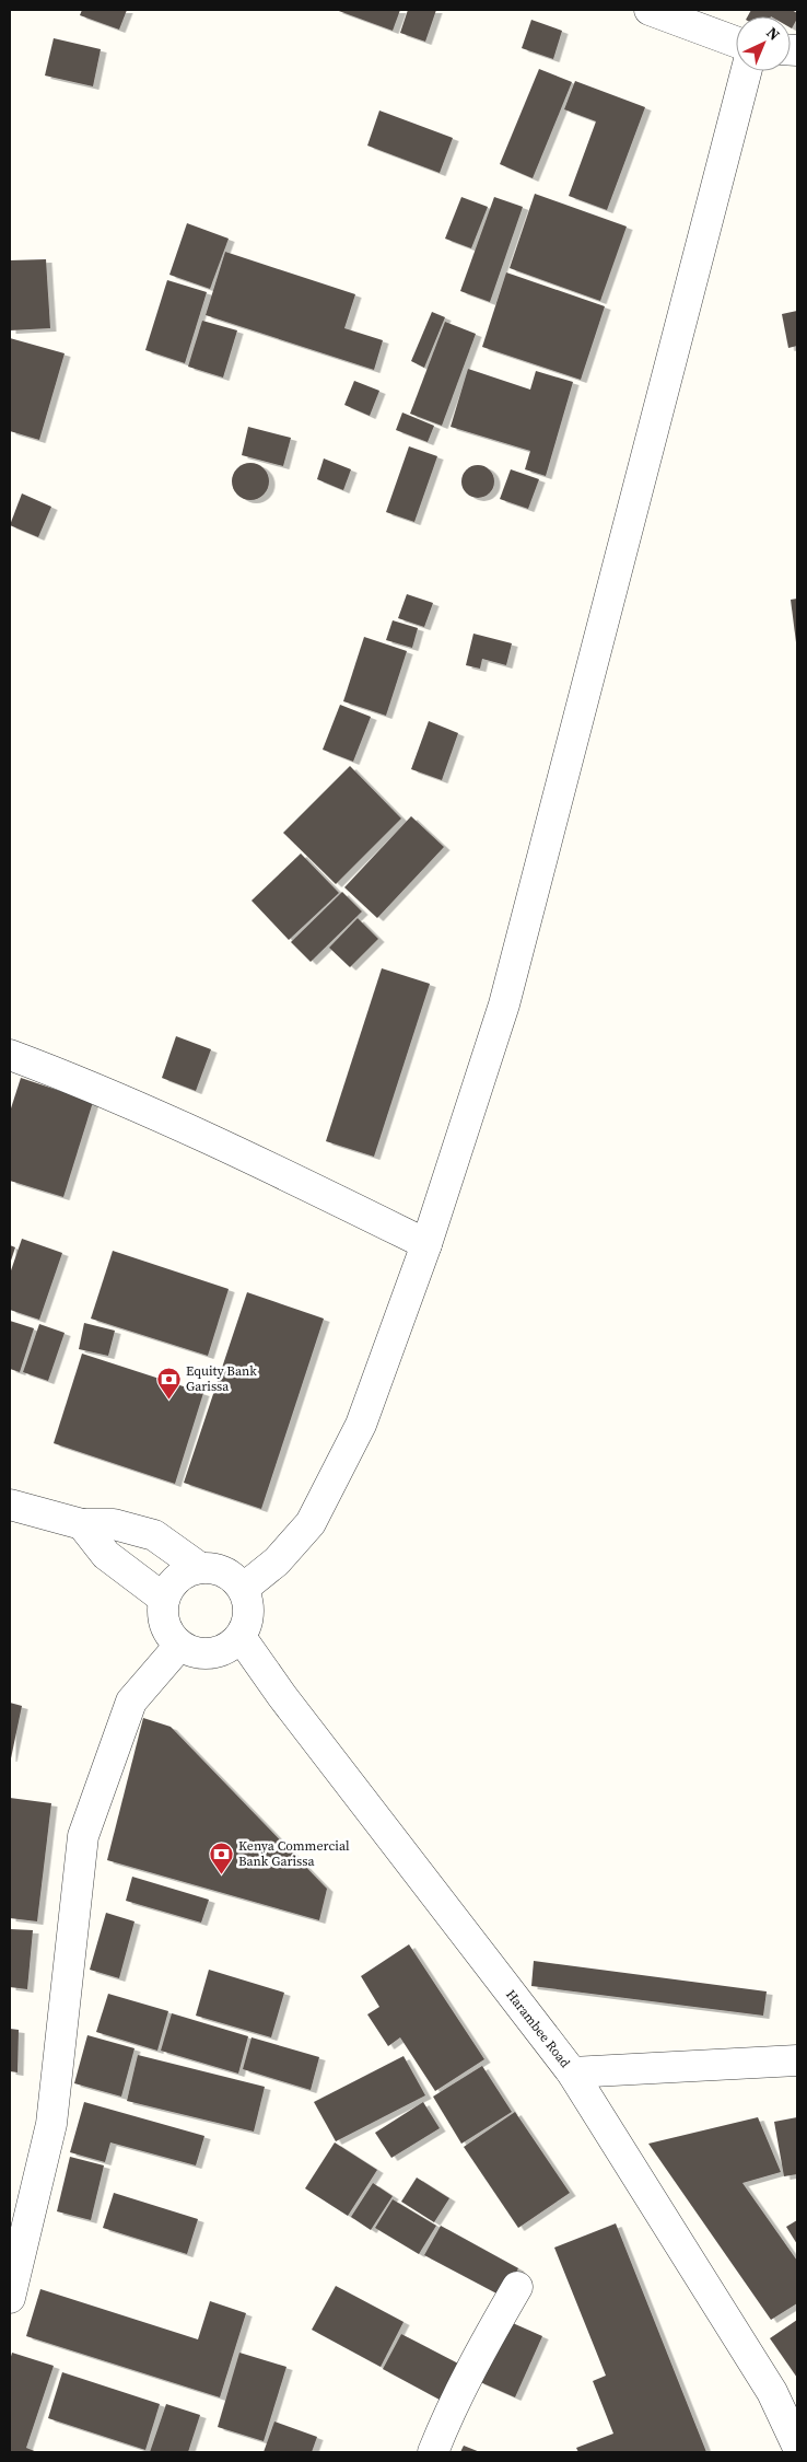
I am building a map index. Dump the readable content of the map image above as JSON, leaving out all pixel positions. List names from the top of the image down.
{
  "streets": {
    "street": ["Harambee Road"]
  },
  "places": {
    "bank": ["Equity Bank Garissa", "Kenya Commercial Bank Garissa"]
  },
  "north": "top right"
}
